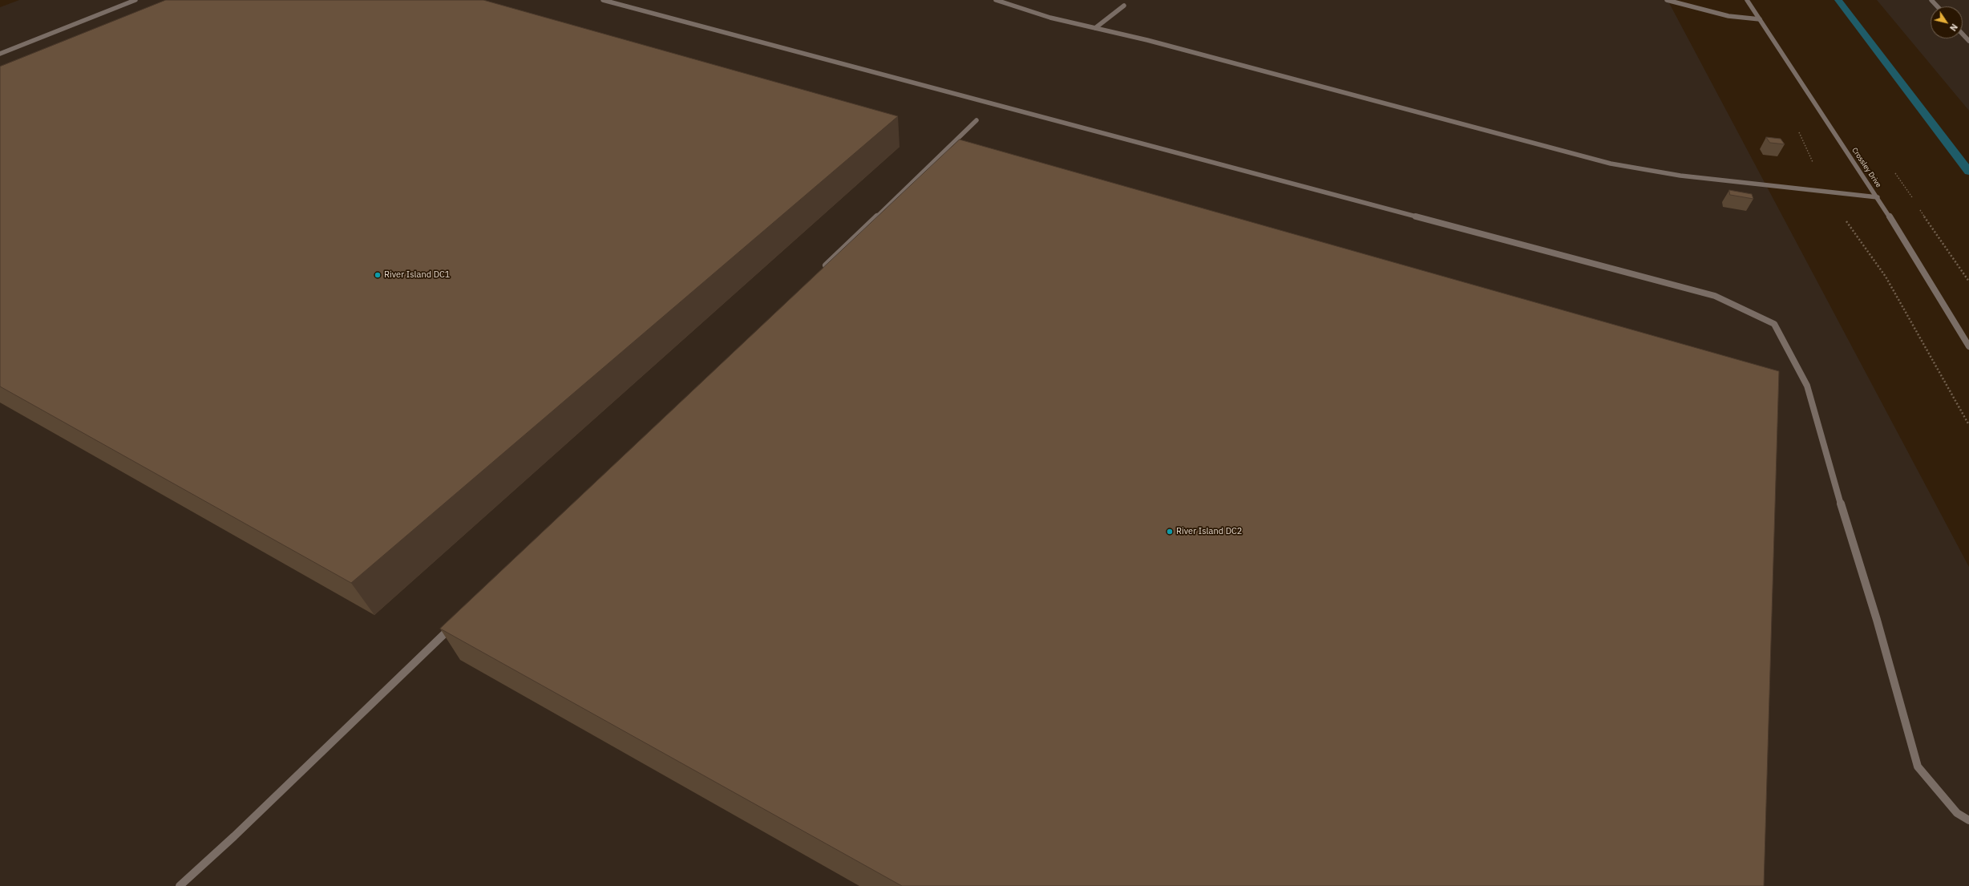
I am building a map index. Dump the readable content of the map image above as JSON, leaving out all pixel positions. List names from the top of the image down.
{
  "streets": {
    "street": ["Crossley Drive"]
  },
  "places": ["River Island DC1", "River Island DC2"],
  "north": "bottom right"
}
